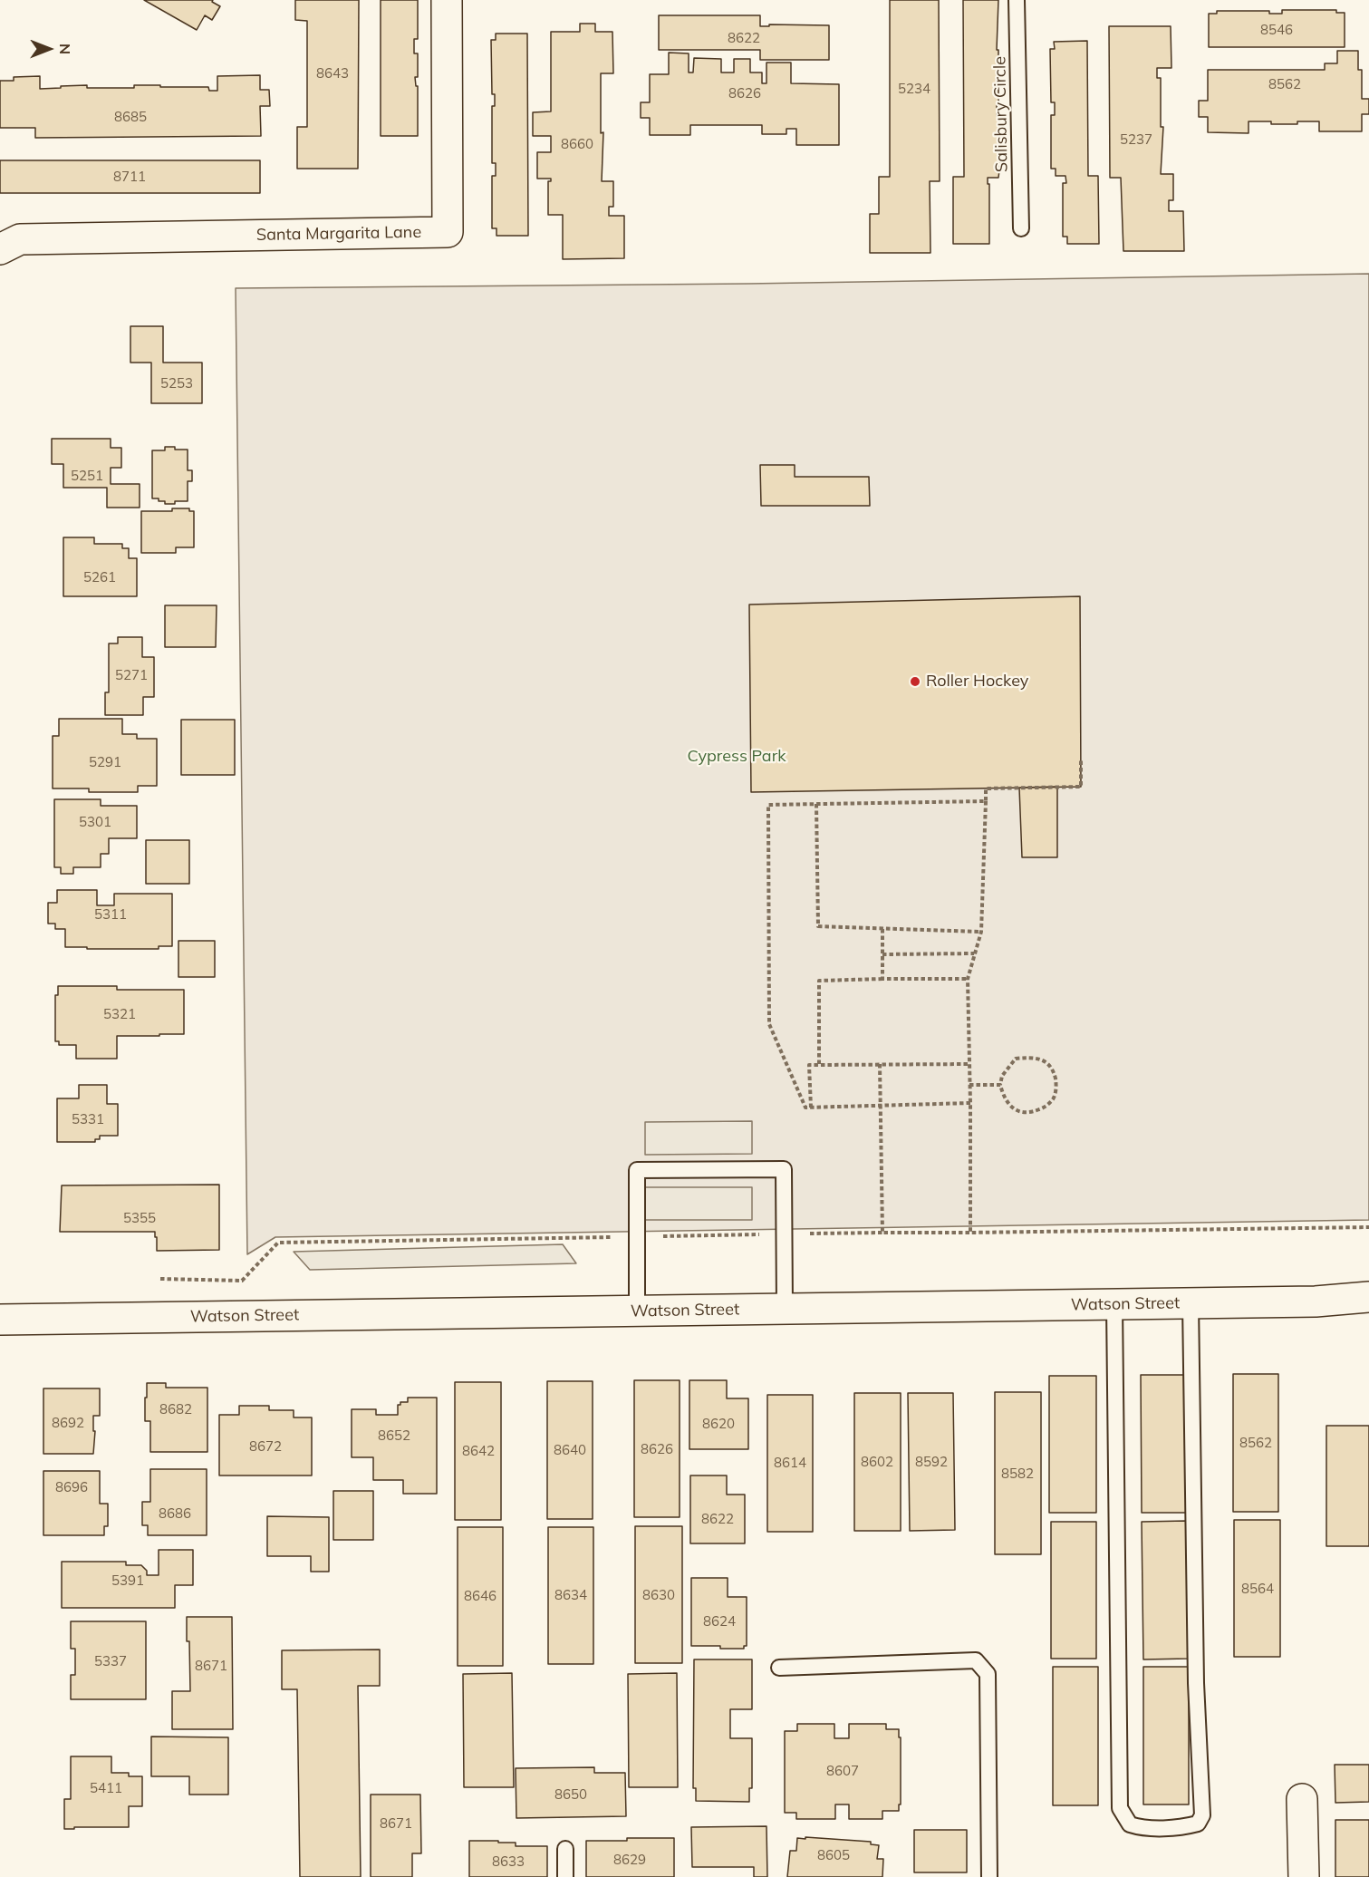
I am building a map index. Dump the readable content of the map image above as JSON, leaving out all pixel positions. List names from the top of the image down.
{
  "streets": {
    "street": ["Santa Margarita Lane", "Watson Street"],
    "lane": ["Salisbury Circle"]
  },
  "parks": ["Cypress Park"],
  "places": ["Roller Hockey"],
  "house_numbers": [
    "8546",
    "8622",
    "8643",
    "8562",
    "5234",
    "8626",
    "8685",
    "5237",
    "8660",
    "8711",
    "5253",
    "5251",
    "5261",
    "5271",
    "5291",
    "5301",
    "5311",
    "5321",
    "5331",
    "5355",
    "8682",
    "8692",
    "8620",
    "8652",
    "8562",
    "8672",
    "8626",
    "8640",
    "8642",
    "8602",
    "8592",
    "8614",
    "8582",
    "8696",
    "8686",
    "8622",
    "5391",
    "8564",
    "8634",
    "8630",
    "8646",
    "8624",
    "5337",
    "8671",
    "8607",
    "5411",
    "8650",
    "8671",
    "8605",
    "8629",
    "8633"
  ],
  "north": "right"
}
